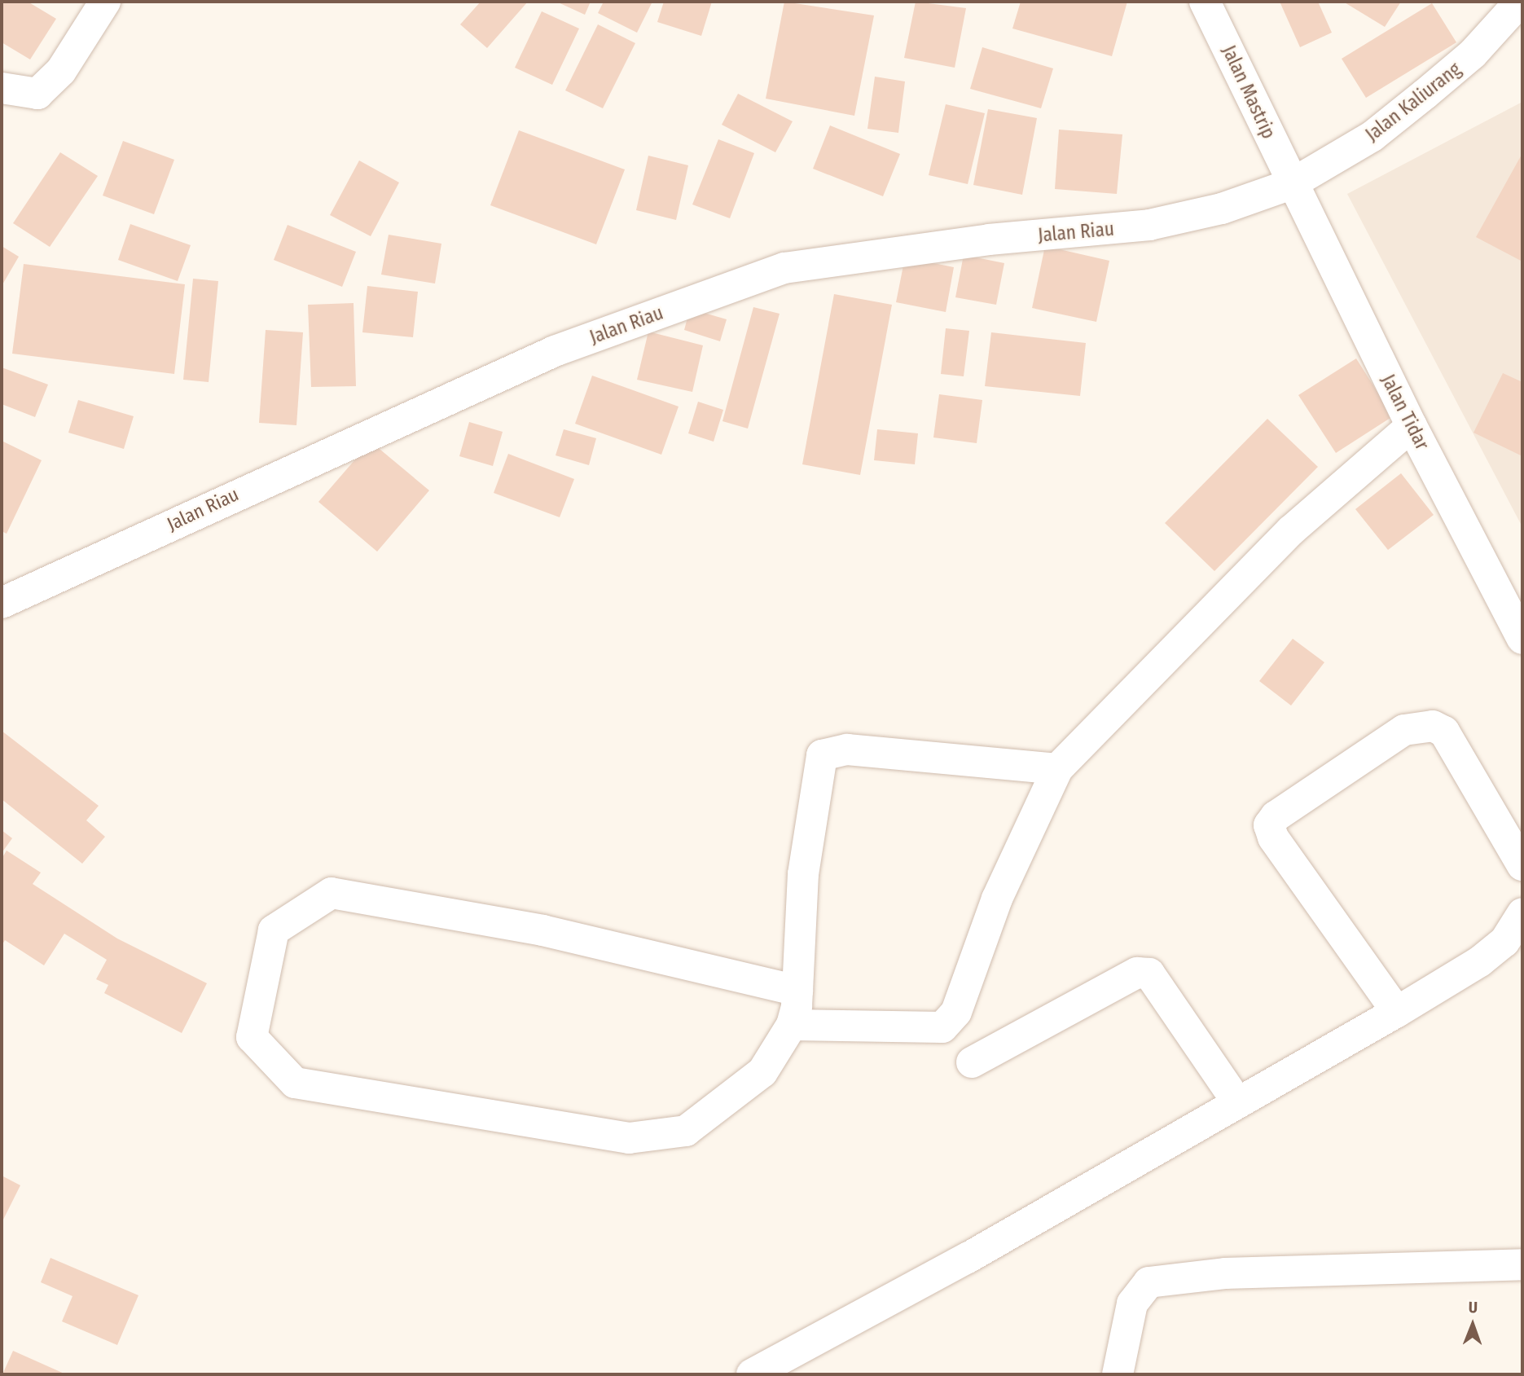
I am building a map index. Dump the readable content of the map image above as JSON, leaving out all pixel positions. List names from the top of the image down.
{
  "streets": {
    "street": [
      "Jalan Mastrip",
      "Jalan Kaliurang",
      "Jalan Riau",
      "Jalan Tidar"
    ]
  },
  "crossings": [
    ["Jalan Mastrip", "Jalan Kaliurang"],
    ["Jalan Mastrip", "Jalan Riau"],
    ["Jalan Mastrip", "Jalan Tidar"],
    ["Jalan Kaliurang", "Jalan Riau"],
    ["Jalan Kaliurang", "Jalan Tidar"],
    ["Jalan Riau", "Jalan Tidar"]
  ],
  "north": "top"
}
